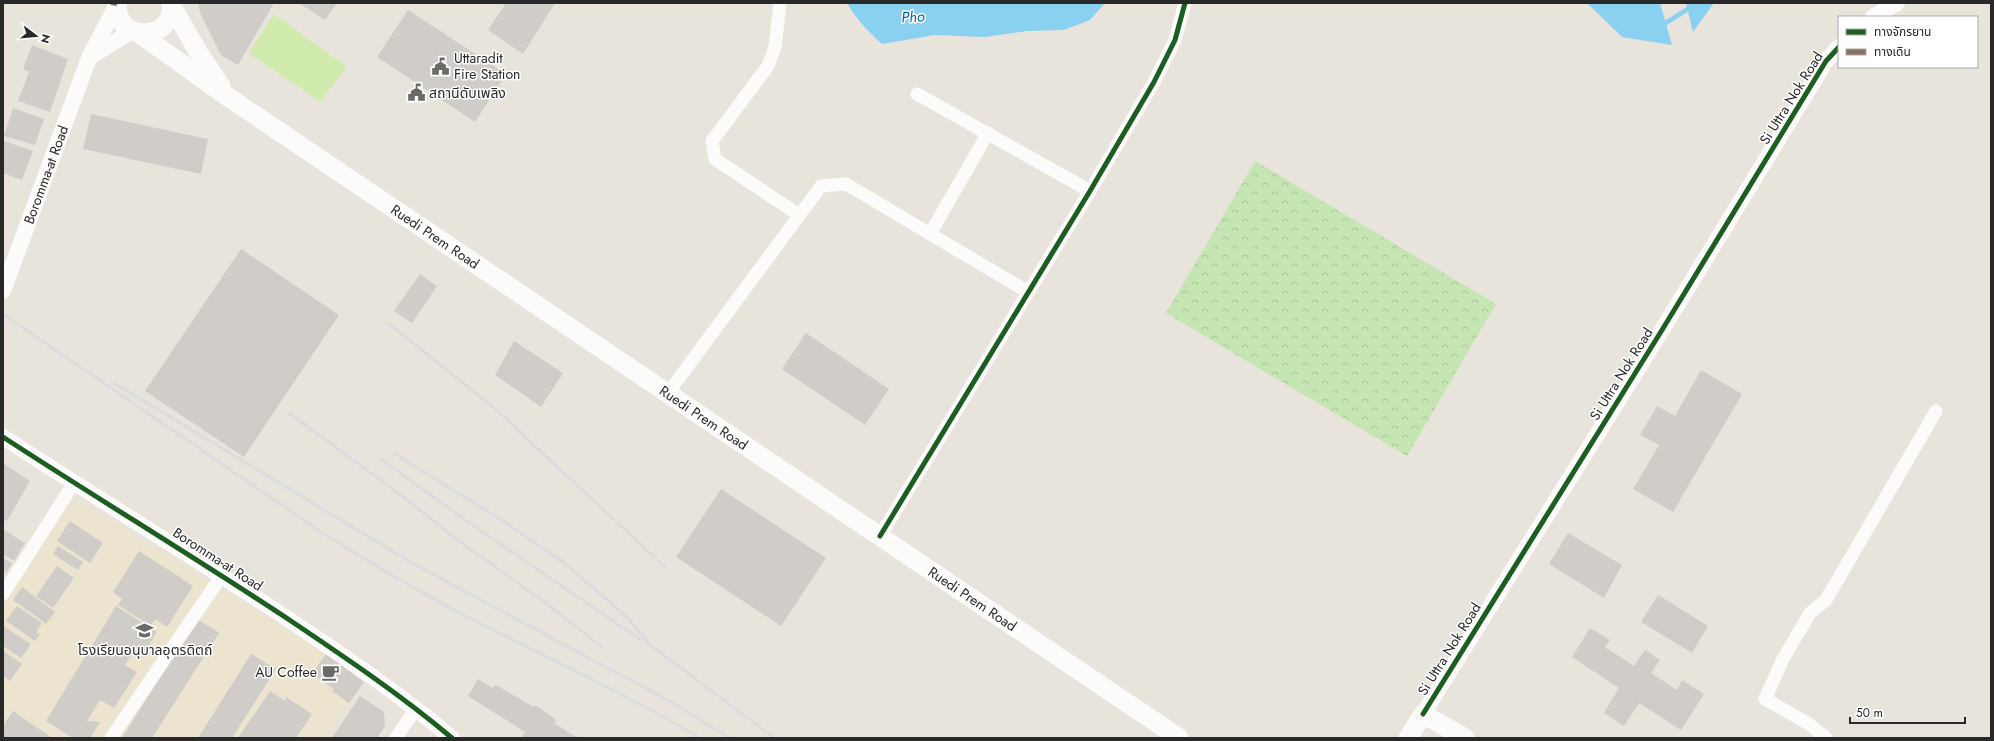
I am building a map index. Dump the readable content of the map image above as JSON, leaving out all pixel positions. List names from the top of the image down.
{
  "streets": {
    "main road": ["Si Uttra Nok Road", "Ruedi Prem Road"],
    "street": ["Boromma-at Road"]
  },
  "crossings": [
    ["Boromma-at Road", "Ruedi Prem Road"]
  ],
  "water": ["Pho"],
  "places": {
    "public building": ["Uttaradit Fire Station", "สถานีดับเพลิง"],
    "school or university": ["โรงเรียนอนุบาลอุตรดิตถ์"],
    "cafe": ["AU Coffee"]
  },
  "legend": ["ทางจักรยาน", "ทางเดิน"],
  "scale_bar": "50 m",
  "north": "right"
}
